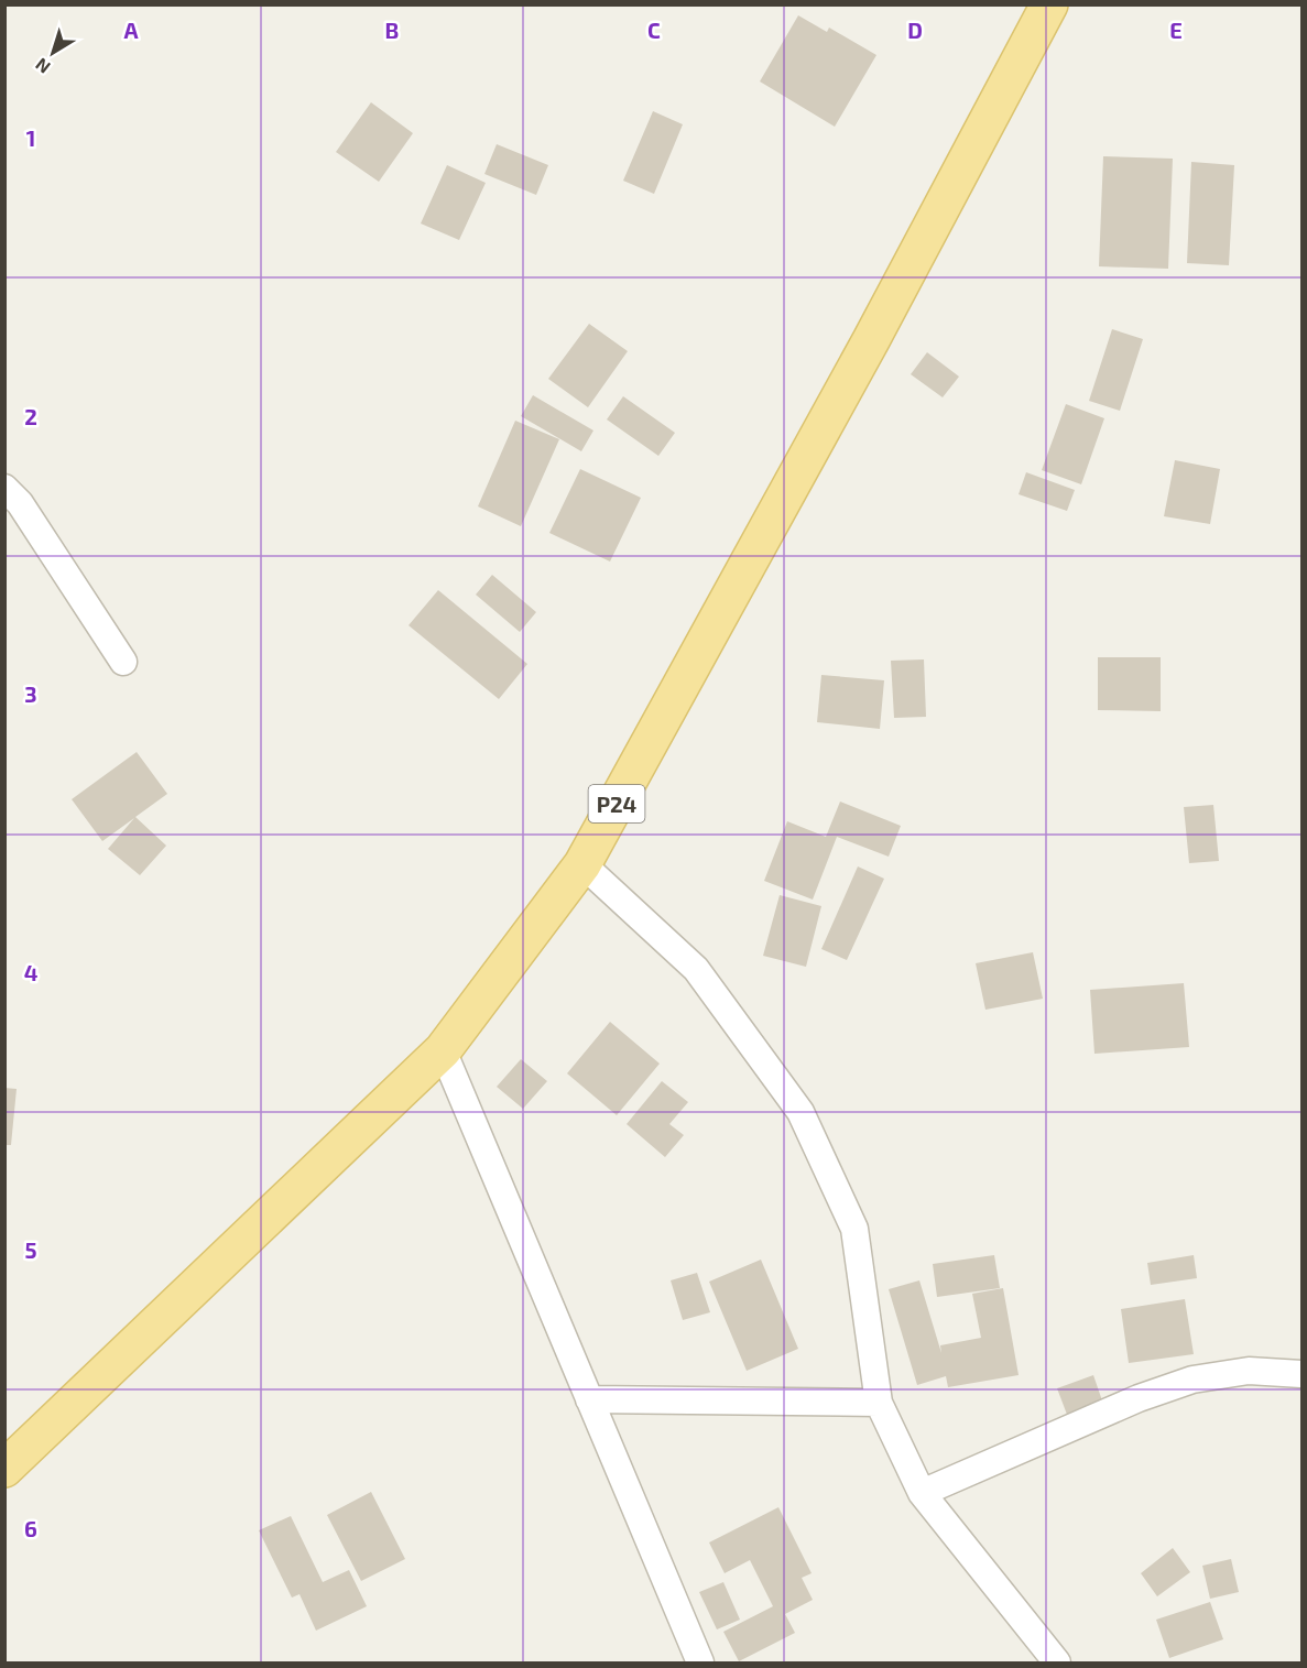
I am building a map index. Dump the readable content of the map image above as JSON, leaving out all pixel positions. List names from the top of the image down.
{
  "streets": {
    "main road": ["P24"]
  },
  "north": "bottom left",
  "grid": {
    "columns": [
      "A",
      "B",
      "C",
      "D",
      "E"
    ],
    "rows": [
      "1",
      "2",
      "3",
      "4",
      "5",
      "6"
    ]
  }
}
